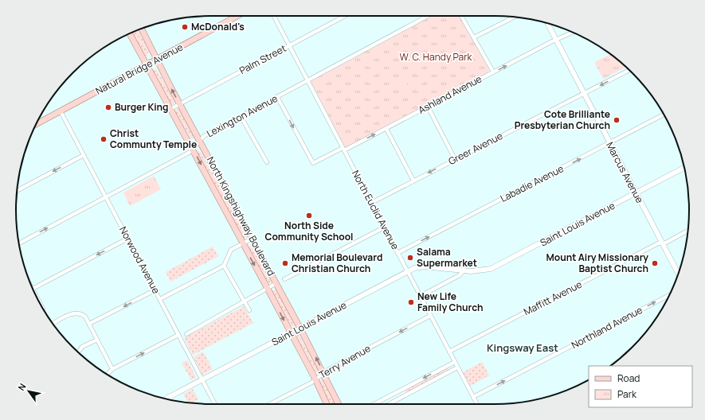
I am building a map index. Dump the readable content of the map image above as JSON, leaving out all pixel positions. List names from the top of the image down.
{
  "streets": {
    "main road": ["Natural Bridge Avenue", "North Kingshighway Boulevard"],
    "street": [
      "Palm Street",
      "Ashland Avenue",
      "Lexington Avenue",
      "Greer Avenue",
      "Marcus Avenue",
      "Labadie Avenue",
      "North Euclid Avenue",
      "Saint Louis Avenue",
      "Norwood Avenue",
      "Maffitt Avenue",
      "Northland Avenue",
      "Terry Avenue"
    ]
  },
  "crossings": [
    ["Palm Street", "North Euclid Avenue"],
    ["Palm Street", "North Kingshighway Boulevard"],
    ["Natural Bridge Avenue", "North Kingshighway Boulevard"],
    ["Natural Bridge Avenue", "Norwood Avenue"],
    ["Ashland Avenue", "Lexington Avenue"],
    ["Ashland Avenue", "Marcus Avenue"],
    ["Ashland Avenue", "North Euclid Avenue"],
    ["Lexington Avenue", "North Euclid Avenue"],
    ["Lexington Avenue", "North Kingshighway Boulevard"],
    ["Lexington Avenue", "Norwood Avenue"],
    ["Greer Avenue", "Marcus Avenue"],
    ["Greer Avenue", "North Euclid Avenue"],
    ["Marcus Avenue", "Labadie Avenue"],
    ["Marcus Avenue", "Saint Louis Avenue"],
    ["Marcus Avenue", "Maffitt Avenue"],
    ["Labadie Avenue", "North Euclid Avenue"],
    ["North Euclid Avenue", "Saint Louis Avenue"],
    ["North Euclid Avenue", "Maffitt Avenue"],
    ["North Euclid Avenue", "Northland Avenue"],
    ["North Euclid Avenue", "Terry Avenue"],
    ["North Kingshighway Boulevard", "Saint Louis Avenue"],
    ["North Kingshighway Boulevard", "Terry Avenue"],
    ["Saint Louis Avenue", "Norwood Avenue"]
  ],
  "one_way": ["Labadie Avenue", "Northland Avenue", "Terry Avenue"],
  "districts": ["Kingsway East"],
  "parks": ["W. C. Handy Park"],
  "places": [
    "McDonald's",
    "Burger King",
    "Cote Brilliante Presbyterian Church",
    "Christ Communty Temple",
    "North Side Community School",
    "Salama Supermarket",
    "Memorial Boulevard Christian Church",
    "Mount Airy Missionary Baptist Church",
    "New Life Family Church"
  ],
  "legend": ["Road", "Park"],
  "north": "top left"
}
